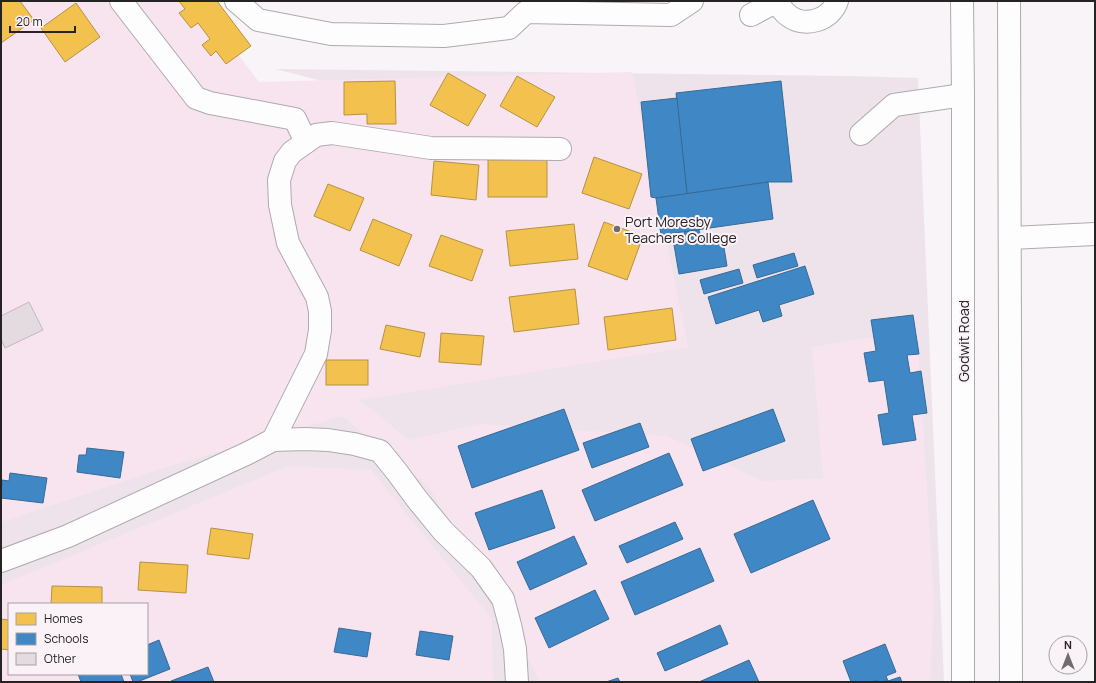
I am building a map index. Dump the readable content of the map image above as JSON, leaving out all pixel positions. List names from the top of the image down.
{
  "streets": {
    "street": ["Godwit Road"]
  },
  "places": ["Port Moresby Teachers College"],
  "legend": ["Homes", "Schools", "Other"],
  "scale_bar": "20 m",
  "north": "top"
}
